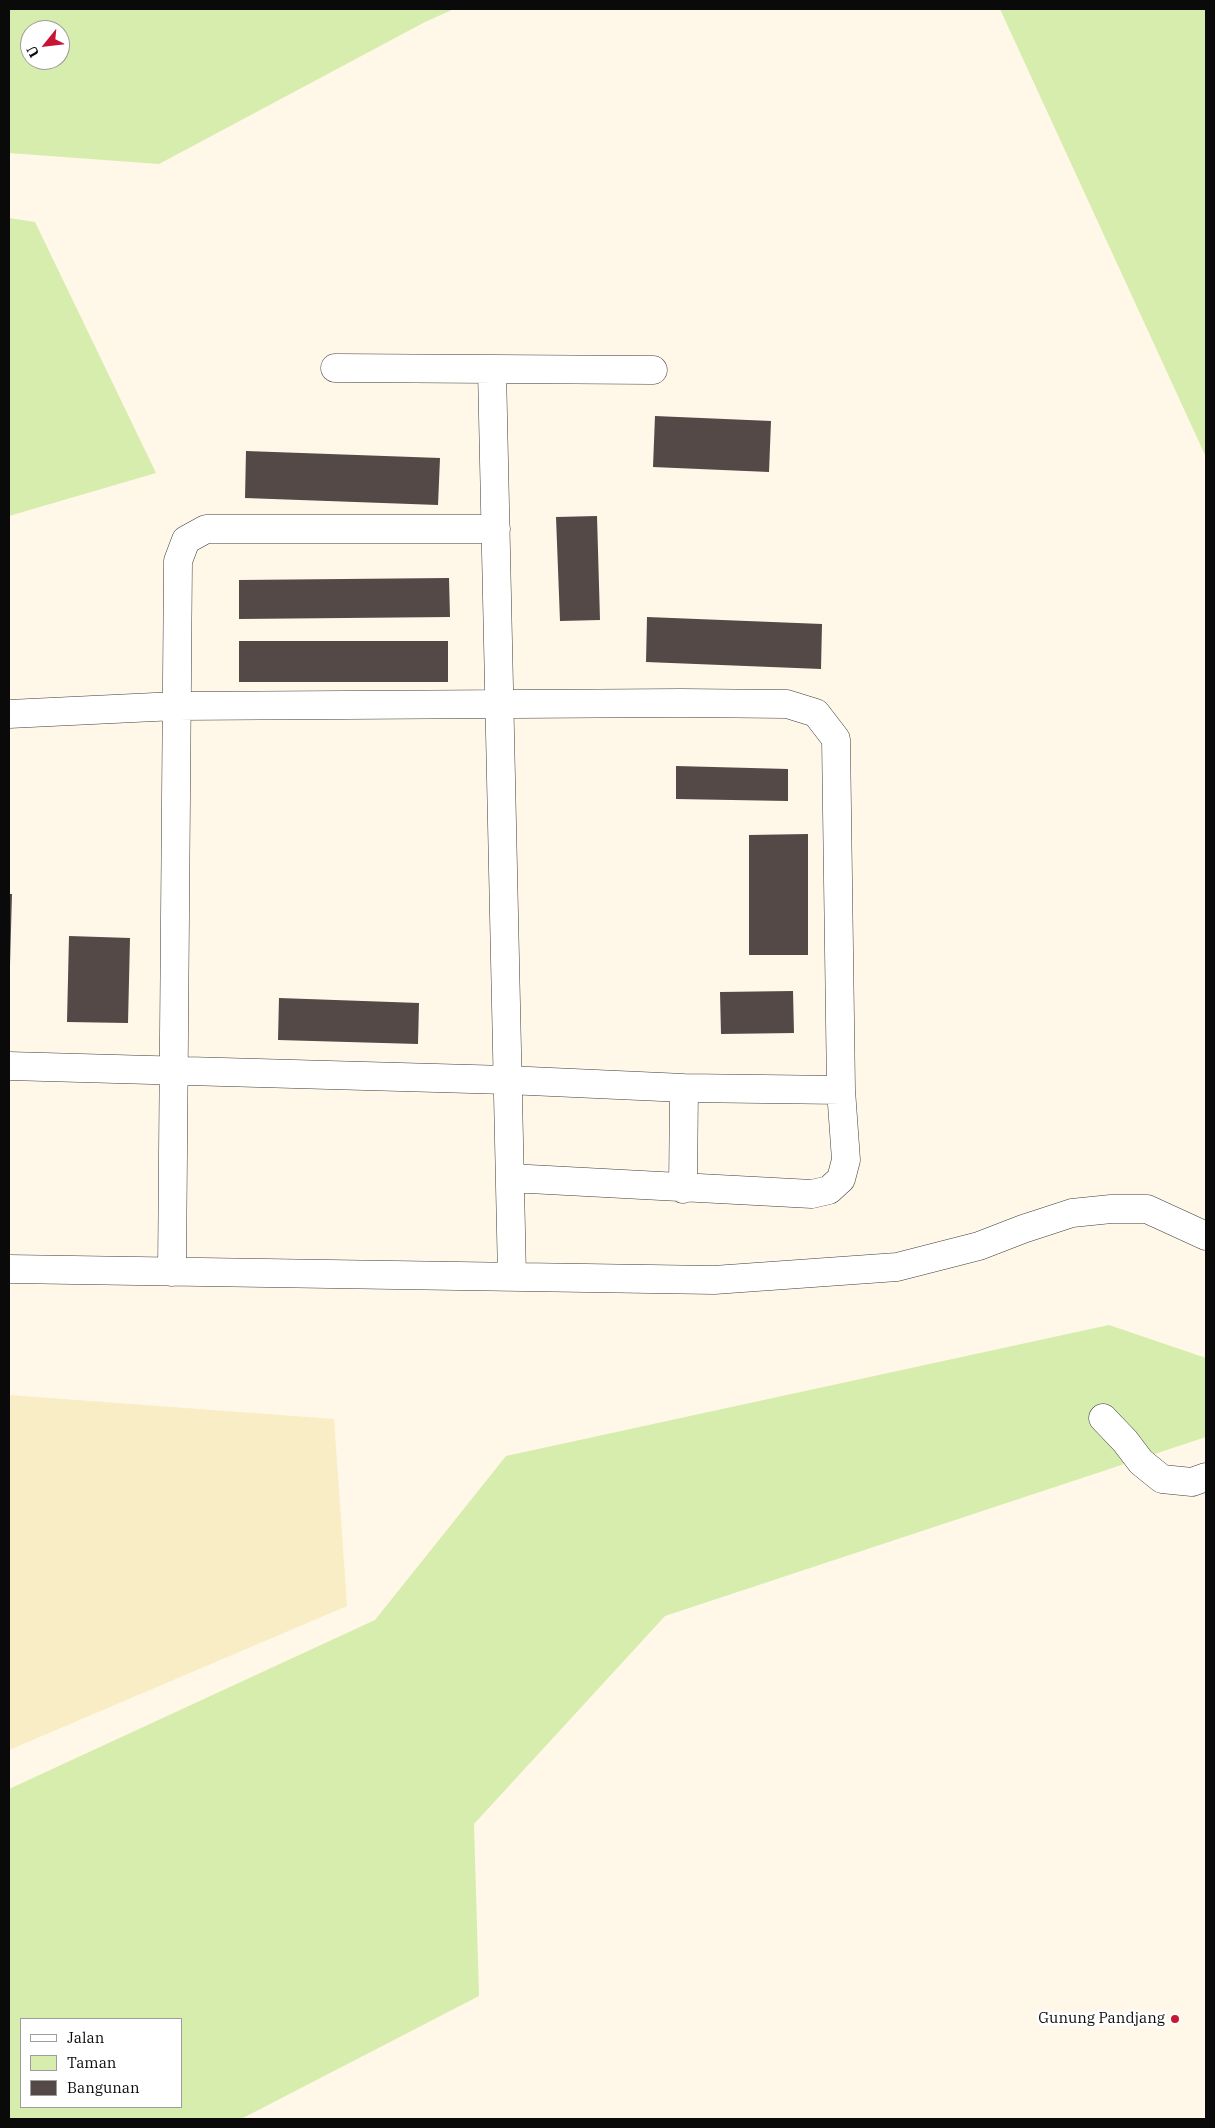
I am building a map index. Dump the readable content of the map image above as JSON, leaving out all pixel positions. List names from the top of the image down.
{
  "places": ["Gunung Pandjang"],
  "legend": ["Jalan", "Taman", "Bangunan"],
  "north": "bottom left"
}
